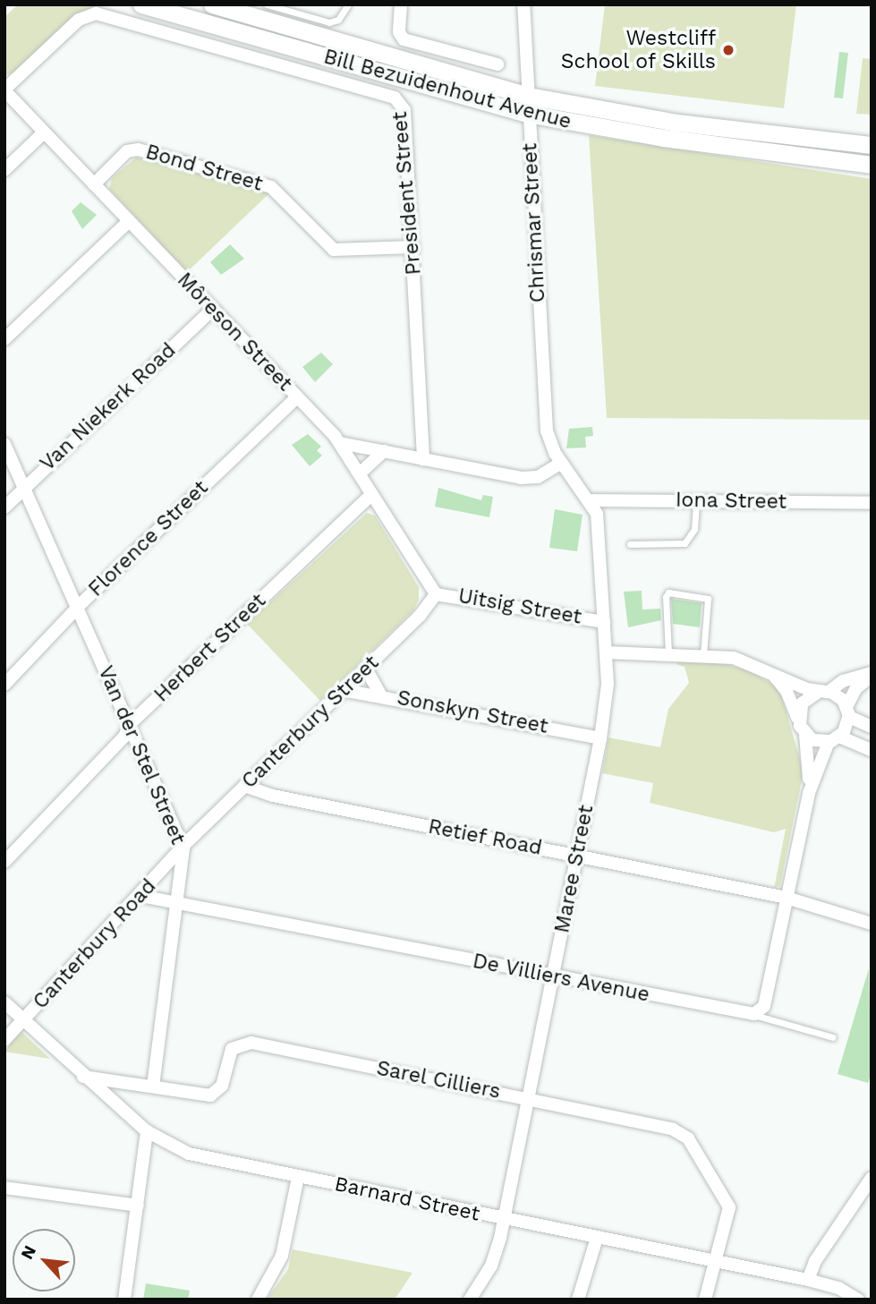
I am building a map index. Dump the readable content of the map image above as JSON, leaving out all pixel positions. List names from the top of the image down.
{
  "streets": {
    "main road": ["Bill Bezuidenhout Avenue"],
    "street": [
      "Bond Street",
      "President Street",
      "Chrismar Street",
      "Môreson Street",
      "Van Niekerk Road",
      "Iona Street",
      "Florence Street",
      "Uitsig Street",
      "Herbert Street",
      "Sonskyn Street",
      "Canterbury Street",
      "Van der Stel Street",
      "Retief Road",
      "Maree Street",
      "Canterbury Road",
      "De Villiers Avenue",
      "Sarel Cilliers",
      "Barnard Street"
    ]
  },
  "crossings": [
    ["Bill Bezuidenhout Avenue", "Chrismar Street"],
    ["Bond Street", "President Street"],
    ["Bond Street", "Môreson Street"],
    ["President Street", "Môreson Street"],
    ["Chrismar Street", "Maree Street"],
    ["Môreson Street", "Van Niekerk Road"],
    ["Môreson Street", "Florence Street"],
    ["Môreson Street", "Uitsig Street"],
    ["Môreson Street", "Herbert Street"],
    ["Môreson Street", "Canterbury Street"],
    ["Van Niekerk Road", "Van der Stel Street"],
    ["Iona Street", "Maree Street"],
    ["Florence Street", "Van der Stel Street"],
    ["Uitsig Street", "Canterbury Street"],
    ["Uitsig Street", "Maree Street"],
    ["Herbert Street", "Van der Stel Street"],
    ["Sonskyn Street", "Canterbury Street"],
    ["Sonskyn Street", "Maree Street"],
    ["Canterbury Street", "Van der Stel Street"],
    ["Canterbury Street", "Retief Road"],
    ["Canterbury Street", "Canterbury Road"],
    ["Van der Stel Street", "Canterbury Road"],
    ["Van der Stel Street", "De Villiers Avenue"],
    ["Van der Stel Street", "Sarel Cilliers"],
    ["Retief Road", "Maree Street"],
    ["Maree Street", "De Villiers Avenue"],
    ["Maree Street", "Sarel Cilliers"],
    ["Maree Street", "Barnard Street"],
    ["Canterbury Road", "De Villiers Avenue"],
    ["Canterbury Road", "Barnard Street"],
    ["Sarel Cilliers", "Barnard Street"]
  ],
  "places": ["Westcliff School of Skills"],
  "north": "top left"
}
